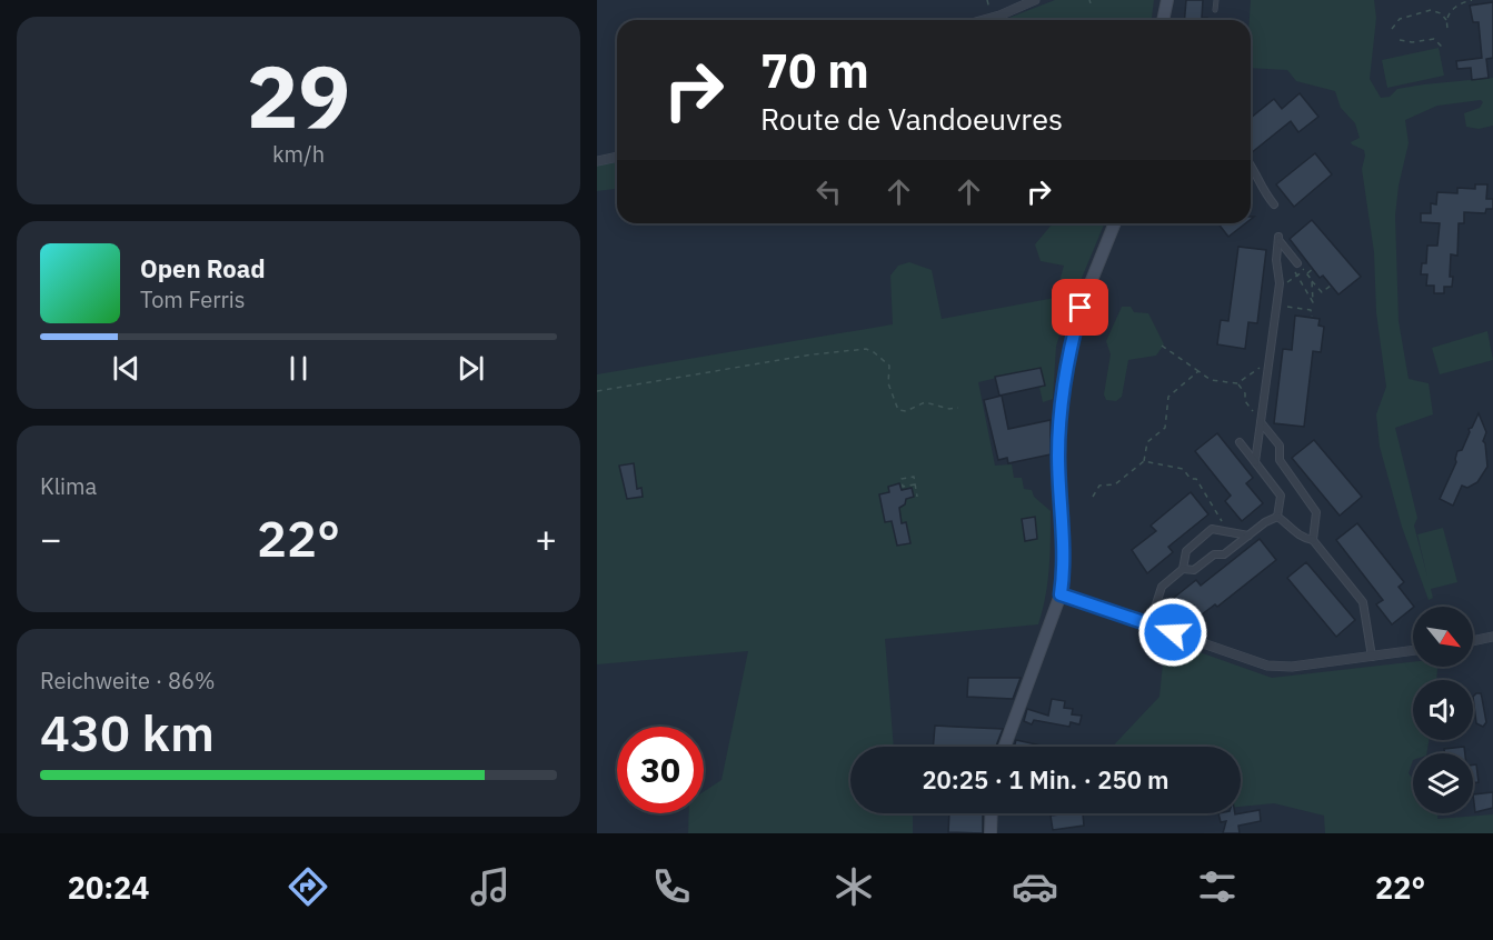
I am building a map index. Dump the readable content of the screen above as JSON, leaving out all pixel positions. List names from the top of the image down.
{
  "north": "bottom right",
  "page": {
    "tile": [
      ["29", "km/h"],
      "Klima",
      ["Reichweite · 86%", "430 km"]
    ],
    "turn": ["70 m", "Route de Vandoeuvres"],
    "song": ["Open Road", "Tom Ferris"],
    "heat": ["−", "22°", "+"],
    "limit": "30",
    "trip": "20:25 · 1 Min. · 250 m",
    "tabs": ["20:24", "22°"]
  }
}
